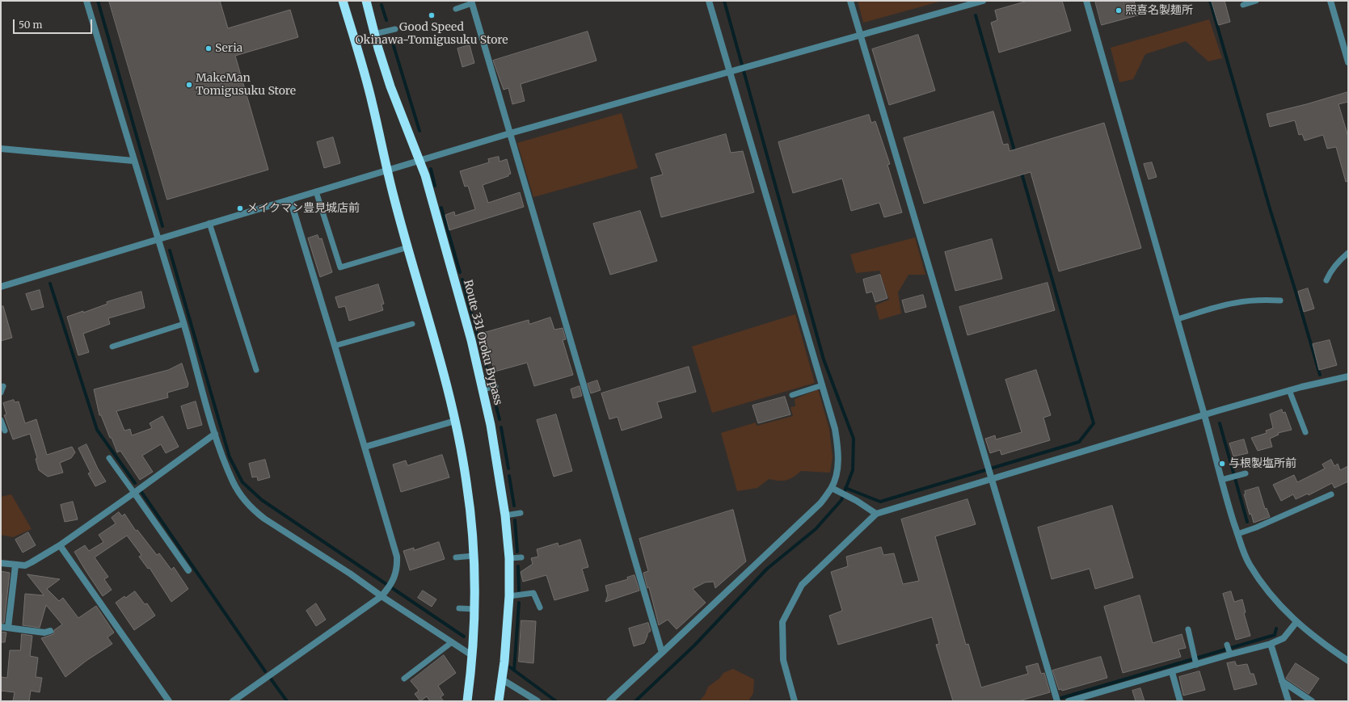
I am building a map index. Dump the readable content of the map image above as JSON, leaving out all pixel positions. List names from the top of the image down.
{
  "streets": {
    "highway": ["Route 331 Oroku Bypass"]
  },
  "places": [
    "照喜名製麺所",
    "Good Speed Okinawa-Tomigusuku Store",
    "Seria",
    "MakeMan Tomigusuku Store",
    "メイクマン豊見城店前",
    "与根製塩所前"
  ],
  "scale_bar": "50 m"
}
